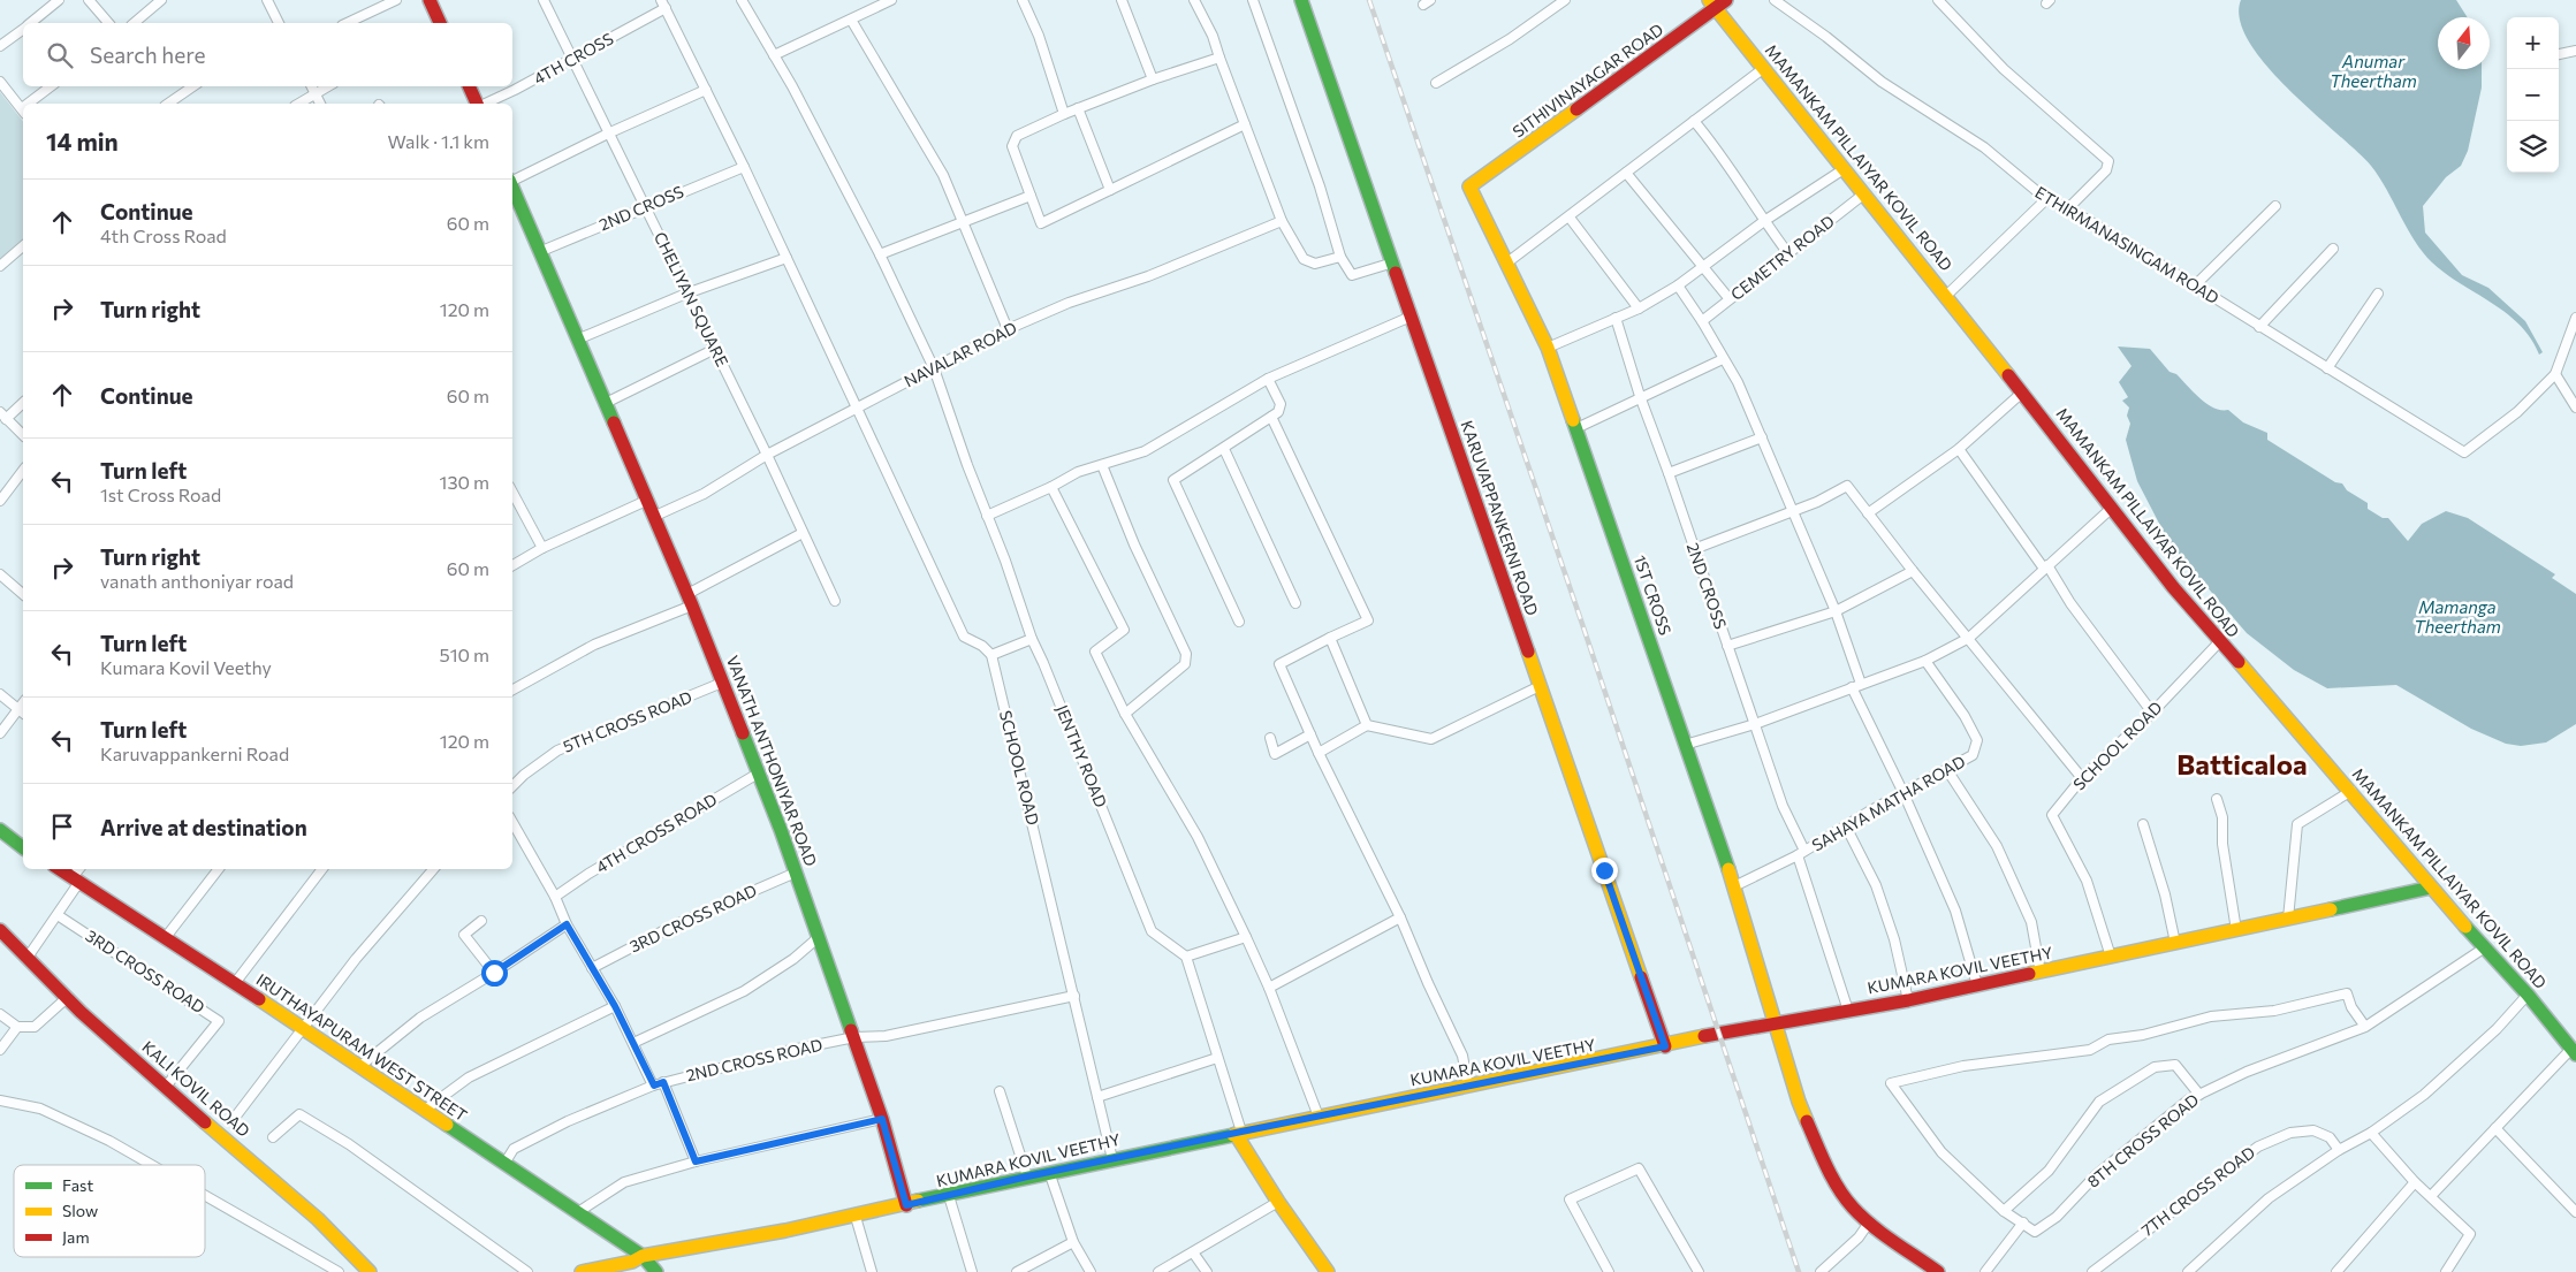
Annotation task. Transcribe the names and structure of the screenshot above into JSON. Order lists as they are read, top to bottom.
{
  "streets": {
    "main road": [
      "SITHIVINAYAGAR ROAD",
      "MAMANKAM PILLAIYAR KOVIL ROAD",
      "KARUVAPPANKERNI ROAD",
      "1ST CROSS",
      "VANATH ANTHONIYAR ROAD",
      "KUMARA KOVIL VEETHY",
      "IRUTHAYAPURAM WEST STREET",
      "KALI KOVIL ROAD"
    ],
    "street": [
      "4TH CROSS",
      "2ND CROSS",
      "ETHIRMANASINGAM ROAD",
      "CEMETRY ROAD",
      "CHELIYAN SQUARE",
      "NAVALAR ROAD",
      "5TH CROSS ROAD",
      "SCHOOL ROAD",
      "JENTHY ROAD",
      "SAHAYA MATHA ROAD",
      "4TH CROSS ROAD",
      "3RD CROSS ROAD",
      "2ND CROSS ROAD",
      "8TH CROSS ROAD",
      "7TH CROSS ROAD"
    ]
  },
  "crossings": [
    ["4TH CROSS", "CHELIYAN SQUARE"],
    ["SITHIVINAYAGAR ROAD", "MAMANKAM PILLAIYAR KOVIL ROAD"],
    ["SITHIVINAYAGAR ROAD", "1ST CROSS"],
    ["MAMANKAM PILLAIYAR KOVIL ROAD", "CEMETRY ROAD"],
    ["MAMANKAM PILLAIYAR KOVIL ROAD", "SCHOOL ROAD"],
    ["MAMANKAM PILLAIYAR KOVIL ROAD", "KUMARA KOVIL VEETHY"],
    ["MAMANKAM PILLAIYAR KOVIL ROAD", "8TH CROSS ROAD"],
    ["2ND CROSS", "CHELIYAN SQUARE"],
    ["2ND CROSS", "VANATH ANTHONIYAR ROAD"],
    ["2ND CROSS", "SAHAYA MATHA ROAD"],
    ["2ND CROSS", "KUMARA KOVIL VEETHY"],
    ["CHELIYAN SQUARE", "NAVALAR ROAD"],
    ["NAVALAR ROAD", "JENTHY ROAD"],
    ["NAVALAR ROAD", "VANATH ANTHONIYAR ROAD"],
    ["KARUVAPPANKERNI ROAD", "KUMARA KOVIL VEETHY"],
    ["1ST CROSS", "SAHAYA MATHA ROAD"],
    ["1ST CROSS", "KUMARA KOVIL VEETHY"],
    ["5TH CROSS ROAD", "VANATH ANTHONIYAR ROAD"],
    ["SCHOOL ROAD", "KUMARA KOVIL VEETHY"],
    ["SCHOOL ROAD", "2ND CROSS ROAD"],
    ["VANATH ANTHONIYAR ROAD", "4TH CROSS ROAD"],
    ["VANATH ANTHONIYAR ROAD", "3RD CROSS ROAD"],
    ["VANATH ANTHONIYAR ROAD", "KUMARA KOVIL VEETHY"],
    ["VANATH ANTHONIYAR ROAD", "2ND CROSS ROAD"],
    ["3RD CROSS ROAD", "KALI KOVIL ROAD"],
    ["KUMARA KOVIL VEETHY", "IRUTHAYAPURAM WEST STREET"],
    ["IRUTHAYAPURAM WEST STREET", "2ND CROSS ROAD"]
  ],
  "districts": ["Batticaloa"],
  "water": ["Anumar Theertham", "Mamanga Theertham"],
  "legend": ["Fast", "Slow", "Jam"],
  "north": "top",
  "page": {
    "map_buttons": ["+", "−"],
    "search": "Search here",
    "heading": ["14 min", "Walk · 1.1 km"],
    "list": [
      ["Continue", "4th Cross Road", "60 m"],
      ["Turn right", "120 m"],
      ["Continue", "60 m"],
      ["Turn left", "1st Cross Road", "130 m"],
      ["Turn right", "vanath anthoniyar road", "60 m"],
      ["Turn left", "Kumara Kovil Veethy", "510 m"],
      ["Turn left", "Karuvappankerni Road", "120 m"],
      "Arrive at destination"
    ]
  }
}
